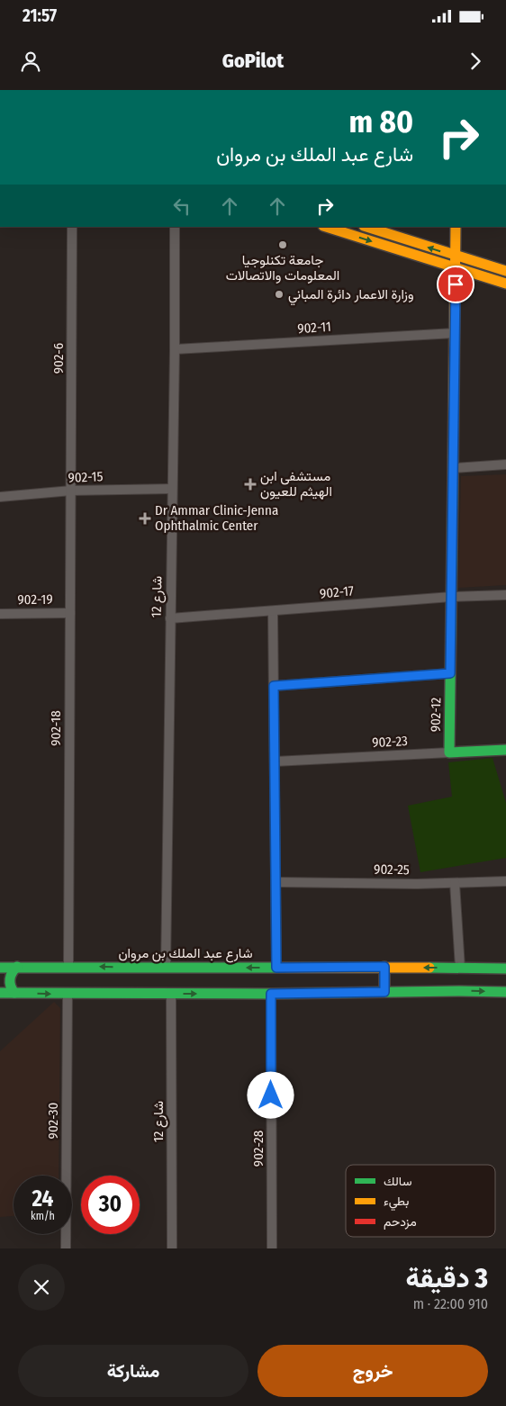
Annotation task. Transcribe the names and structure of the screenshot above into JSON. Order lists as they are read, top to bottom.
{
  "streets": {
    "street": [
      "902-11",
      "902-6",
      "902-15",
      "902-17",
      "شارع 12",
      "902-19",
      "902-12",
      "902-18",
      "902-23",
      "902-25",
      "شارع عبد الملك بن مروان",
      "902-30",
      "902-28"
    ]
  },
  "crossings": [
    ["902-11", "شارع 12"],
    ["902-11", "902-12"],
    ["902-6", "902-15"],
    ["902-6", "902-18"],
    ["902-15", "شارع 12"],
    ["902-15", "902-18"],
    ["902-17", "شارع 12"],
    ["902-17", "902-12"],
    ["شارع 12", "شارع عبد الملك بن مروان"],
    ["902-19", "902-18"],
    ["902-12", "902-23"],
    ["902-18", "شارع عبد الملك بن مروان"]
  ],
  "places": {
    "other": ["جامعة تكنلوجيا المعلومات والاتصالات", "وزارة الاعمار دائرة المباني"],
    "health": ["مستشفى ابن الهيثم للعيون", "Dr Ammar Clinic-Jenna Ophthalmic Center"]
  },
  "legend": ["سالك", "بطيء", "مزدحم"],
  "page": {
    "status": "21:57",
    "header": "GoPilot",
    "turn": ["80 m", "شارع عبد الملك بن مروان"],
    "speed": "24 km/h",
    "limit": "30",
    "heading": ["3 دقيقة", "910 m · 22:00"],
    "buttons": ["خروج", "مشاركة"]
  }
}
